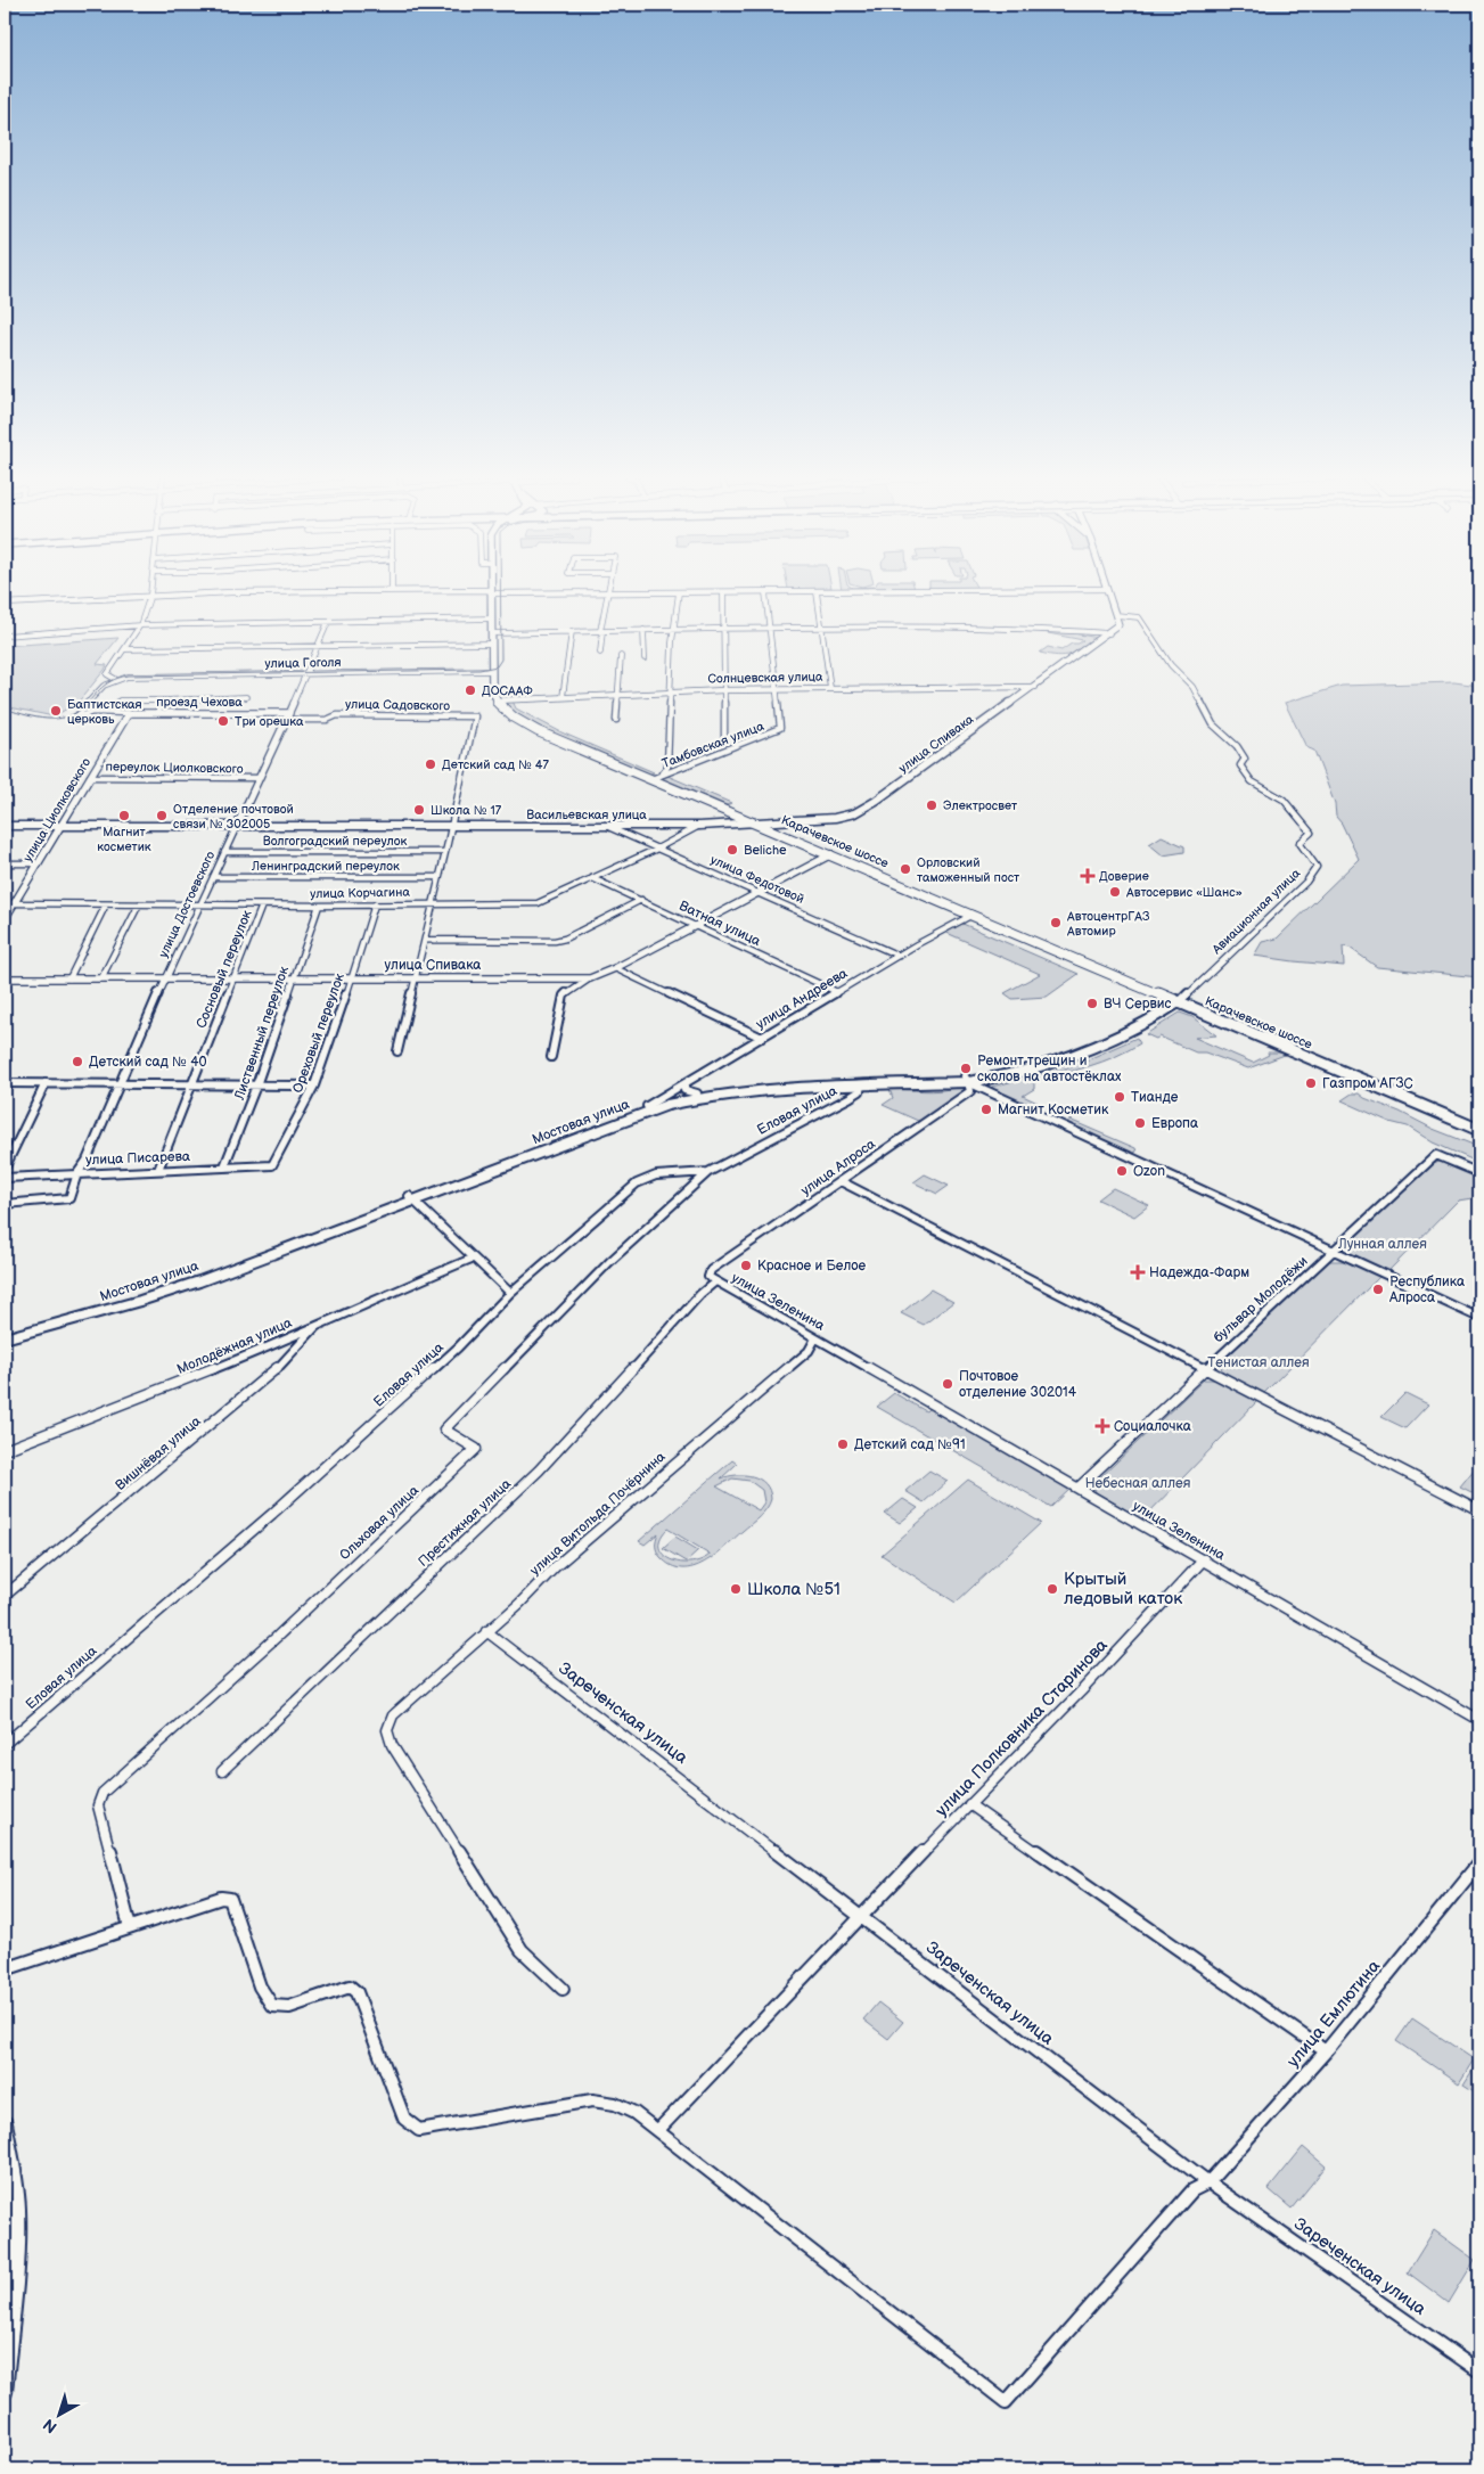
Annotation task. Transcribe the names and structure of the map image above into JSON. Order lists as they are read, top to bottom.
{
  "streets": {
    "main road": [
      "улица Спивака",
      "Васильевская улица",
      "Карачевское шоссе",
      "Мостовая улица"
    ],
    "street": [
      "улица Гоголя",
      "Солнцевская улица",
      "проезд Чехова",
      "улица Садовского",
      "Тамбовская улица",
      "переулок Циолковского",
      "улица Циолковского",
      "Волгоградский переулок",
      "Ленинградский переулок",
      "улица Федотовой",
      "улица Корчагина",
      "улица Достоевского",
      "Авиационная улица",
      "Ватная улица",
      "Сосновый переулок",
      "улица Андреева",
      "Лиственный переулок",
      "Ореховый переулок",
      "Еловая улица",
      "улица Писарева",
      "улица Алроса",
      "бульвар Молодёжи",
      "улица Зеленина",
      "Молодёжная улица",
      "Вишнёвая улица",
      "улица Витольда Почёрнина",
      "Ольховая улица",
      "Престижная улица",
      "Зареченская улица",
      "улица Полковника Старинова",
      "улица Емлютина"
    ]
  },
  "crossings": [
    ["улица Гоголя", "проезд Чехова"],
    ["улица Гоголя", "улица Достоевского"],
    ["Солнцевская улица", "улица Спивака"],
    ["Солнцевская улица", "Тамбовская улица"],
    ["Солнцевская улица", "Карачевское шоссе"],
    ["проезд Чехова", "улица Циолковского"],
    ["проезд Чехова", "улица Достоевского"],
    ["улица Садовского", "Васильевская улица"],
    ["улица Садовского", "улица Достоевского"],
    ["улица Спивака", "Васильевская улица"],
    ["улица Спивака", "Карачевское шоссе"],
    ["улица Спивака", "улица Федотовой"],
    ["улица Спивака", "улица Достоевского"],
    ["улица Спивака", "Ватная улица"],
    ["улица Спивака", "Сосновый переулок"],
    ["улица Спивака", "Лиственный переулок"],
    ["улица Спивака", "Ореховый переулок"],
    ["Тамбовская улица", "Карачевское шоссе"],
    ["переулок Циолковского", "улица Циолковского"],
    ["переулок Циолковского", "улица Достоевского"],
    ["улица Циолковского", "Васильевская улица"],
    ["улица Циолковского", "улица Корчагина"],
    ["Васильевская улица", "Карачевское шоссе"],
    ["Васильевская улица", "улица Федотовой"],
    ["Васильевская улица", "улица Корчагина"],
    ["Васильевская улица", "улица Достоевского"],
    ["Волгоградский переулок", "улица Достоевского"],
    ["Карачевское шоссе", "Авиационная улица"],
    ["Карачевское шоссе", "улица Андреева"],
    ["Карачевское шоссе", "Мостовая улица"],
    ["Ленинградский переулок", "улица Достоевского"],
    ["улица Федотовой", "улица Корчагина"],
    ["улица Федотовой", "улица Андреева"],
    ["улица Корчагина", "улица Достоевского"],
    ["улица Корчагина", "Ватная улица"],
    ["улица Корчагина", "Сосновый переулок"],
    ["улица Корчагина", "Лиственный переулок"],
    ["улица Корчагина", "Ореховый переулок"],
    ["улица Достоевского", "улица Писарева"],
    ["Авиационная улица", "Мостовая улица"],
    ["Ватная улица", "улица Андреева"],
    ["Сосновый переулок", "улица Писарева"],
    ["улица Андреева", "Мостовая улица"],
    ["Лиственный переулок", "улица Писарева"],
    ["Ореховый переулок", "улица Писарева"],
    ["Еловая улица", "Мостовая улица"],
    ["Еловая улица", "Ольховая улица"],
    ["Мостовая улица", "улица Алроса"],
    ["улица Алроса", "улица Зеленина"],
    ["улица Алроса", "Престижная улица"],
    ["бульвар Молодёжи", "улица Зеленина"],
    ["улица Зеленина", "улица Витольда Почёрнина"],
    ["улица Зеленина", "Престижная улица"],
    ["улица Зеленина", "улица Полковника Старинова"],
    ["Молодёжная улица", "Вишнёвая улица"],
    ["улица Витольда Почёрнина", "Зареченская улица"],
    ["Зареченская улица", "улица Полковника Старинова"],
    ["Зареченская улица", "улица Емлютина"]
  ],
  "parks": ["Лунная аллея", "Тенистая аллея", "Небесная аллея"],
  "places": {
    "other": [
      "ДОСААФ",
      "Баптистская церковь",
      "Три орешка",
      "Детский сад № 47",
      "Электросвет",
      "Школа № 17",
      "Магнит косметик",
      "Отделение почтовой связи № 302005",
      "Beliche",
      "Орловский таможенный пост",
      "Автосервис «Шанс»",
      "АвтоцентрГАЗ Автомир",
      "ВЧ Сервис",
      "Детский сад № 40",
      "Ремонт трещин и сколов на автостёклах",
      "Газпром АГЗС",
      "Тианде",
      "Магнит Косметик",
      "Европа",
      "Ozon",
      "Красное и Белое",
      "Республика Алроса",
      "Почтовое отделение 302014",
      "Детский сад №91",
      "Школа №51",
      "Крытый ледовый каток"
    ],
    "health": ["Доверие", "Надежда-Фарм", "Социалочка"]
  },
  "north": "bottom left"
}
